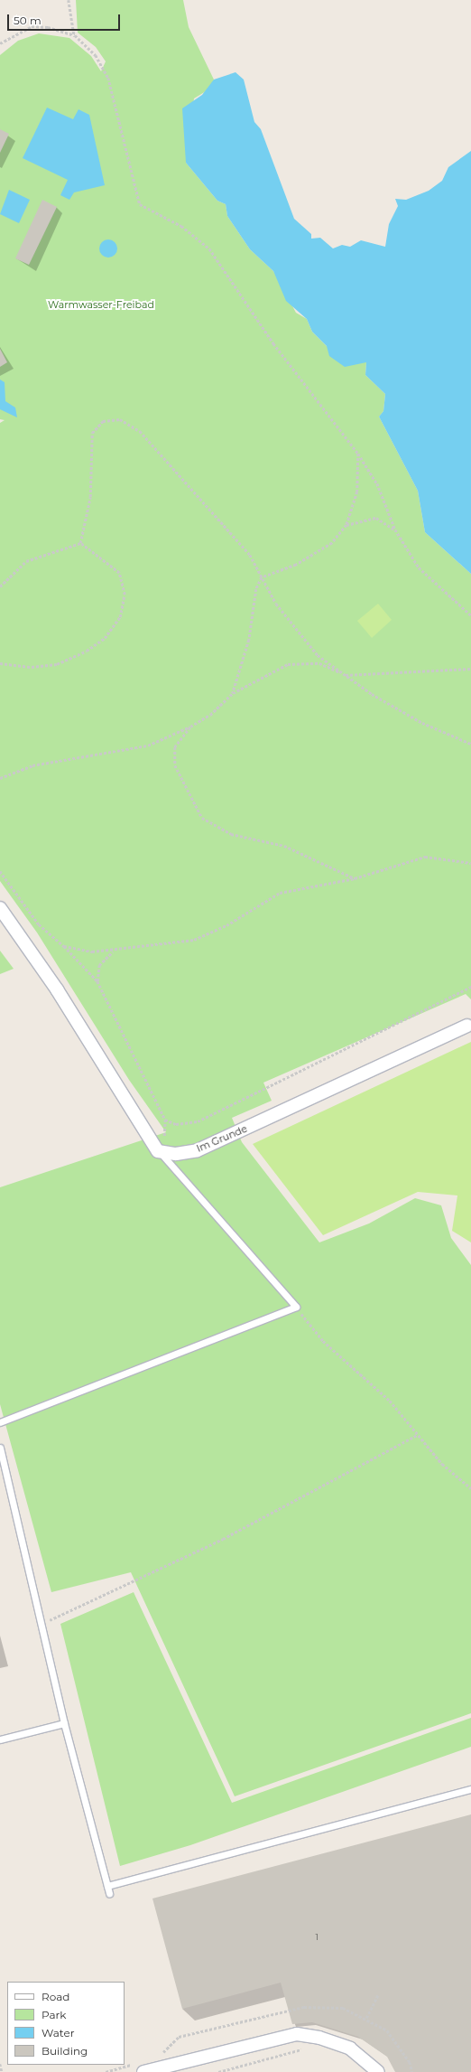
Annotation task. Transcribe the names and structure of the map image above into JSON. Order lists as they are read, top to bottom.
{
  "streets": {
    "street": ["Im Grunde"]
  },
  "parks": ["Warmwasser-Freibad"],
  "house_numbers": ["1"],
  "legend": [
    "Road",
    "Park",
    "Water",
    "Building"
  ],
  "scale_bar": "50 m"
}
